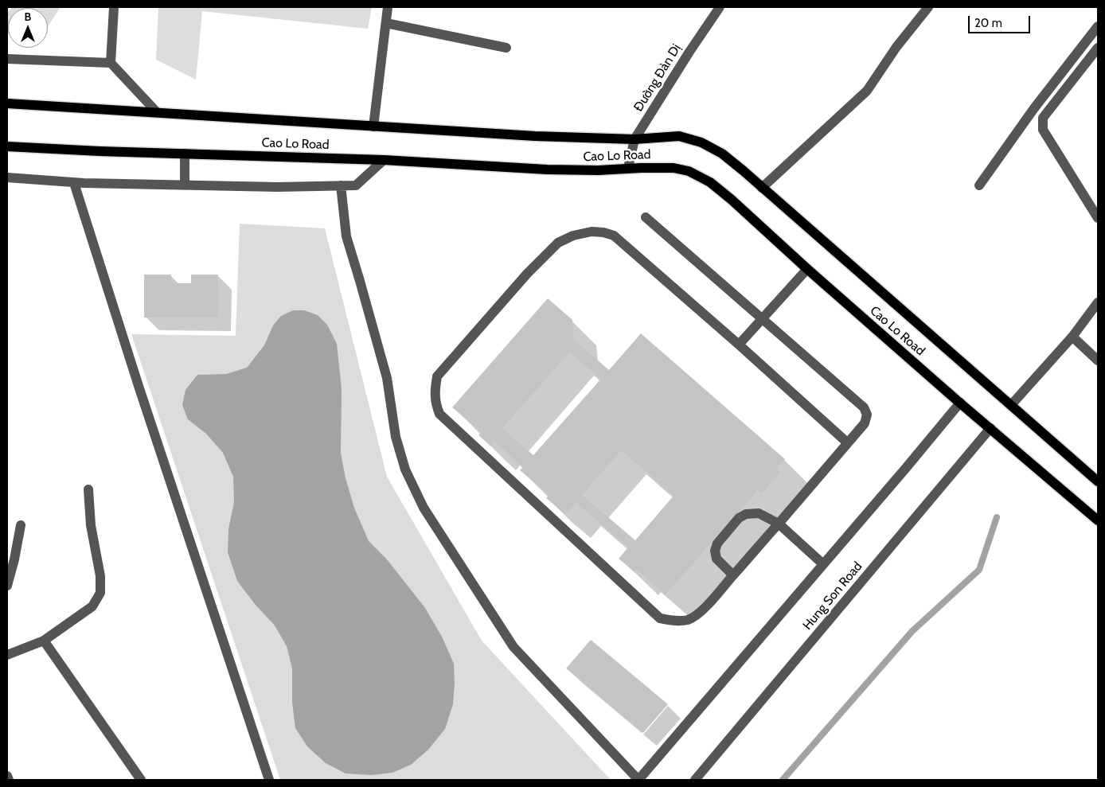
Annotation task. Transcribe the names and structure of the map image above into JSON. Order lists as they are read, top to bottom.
{
  "streets": {
    "main road": ["Cao Lo Road"],
    "street": ["Đường Đản Dị", "Hung Son Road"]
  },
  "crossings": [
    ["Đường Đản Dị", "Cao Lo Road"],
    ["Cao Lo Road", "Hung Son Road"]
  ],
  "scale_bar": "20 m",
  "north": "top"
}
